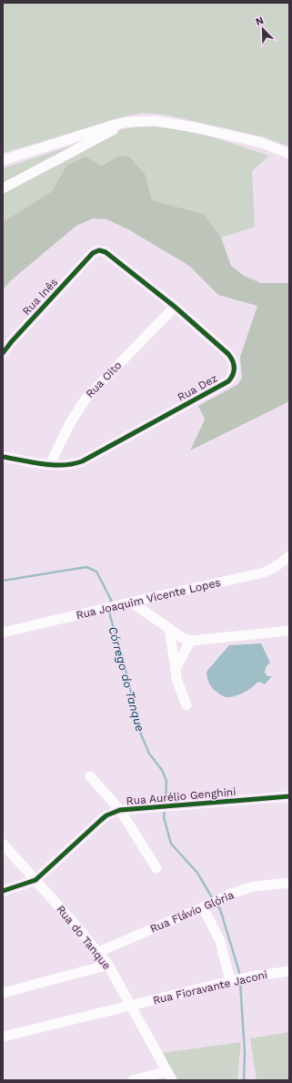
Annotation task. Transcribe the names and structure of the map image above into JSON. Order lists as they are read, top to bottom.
{
  "streets": {
    "street": [
      "Rua Inês",
      "Rua Oito",
      "Rua Dez",
      "Rua Joaquim Vicente Lopes",
      "Rua Aurélio Genghini",
      "Rua Flávio Glória",
      "Rua do Tanque",
      "Rua Fioravante Jaconi"
    ]
  },
  "crossings": [
    ["Rua Inês", "Rua Dez"],
    ["Rua Oito", "Rua Dez"],
    ["Rua Aurélio Genghini", "Rua do Tanque"],
    ["Rua Flávio Glória", "Rua do Tanque"],
    ["Rua do Tanque", "Rua Fioravante Jaconi"]
  ],
  "water": ["Córrego do Tanque"],
  "north": "top left"
}
